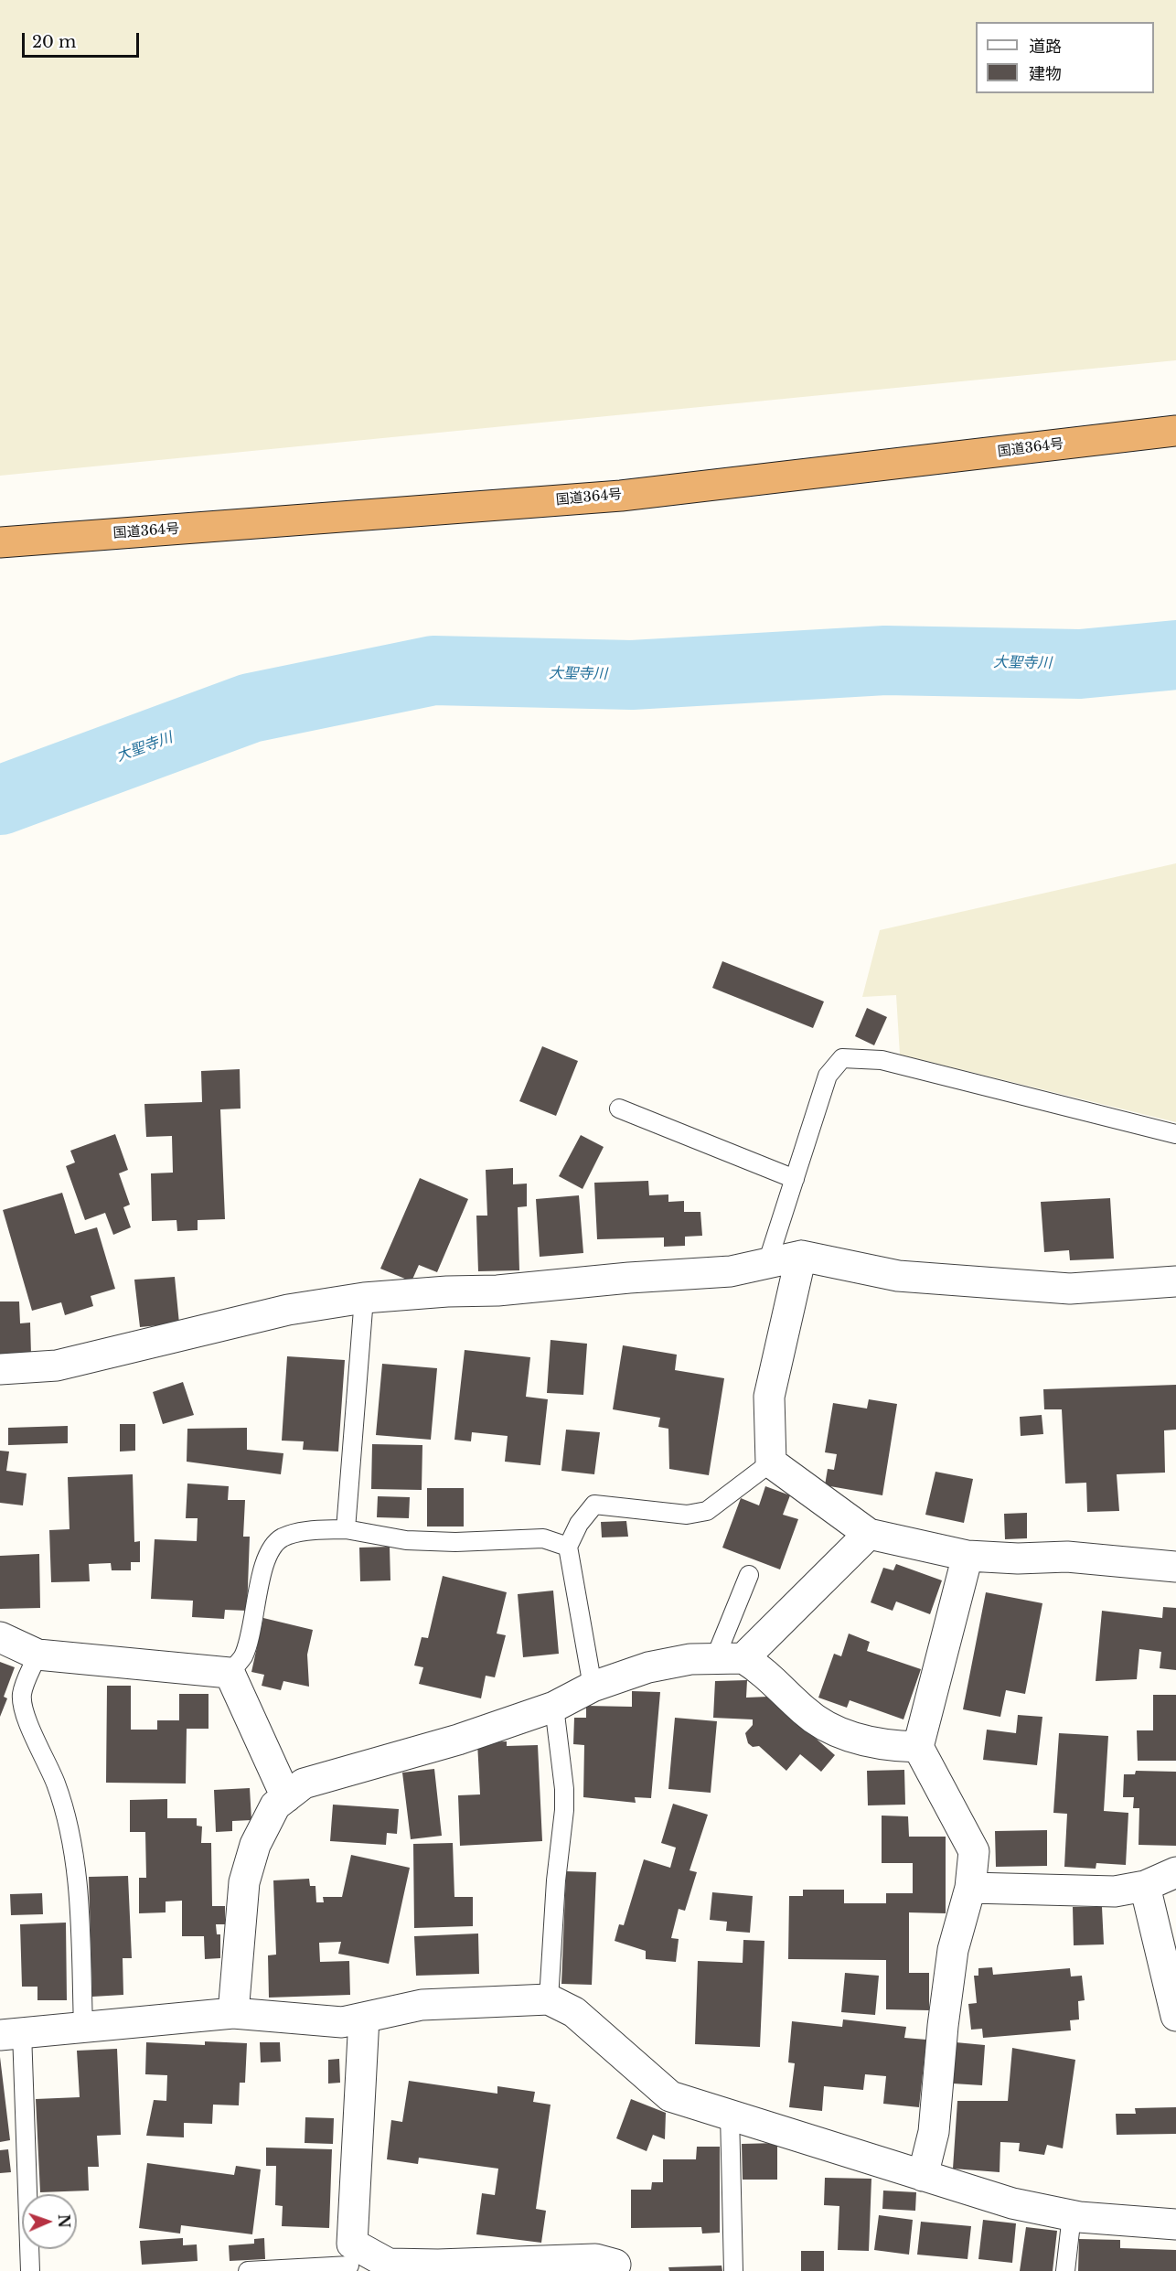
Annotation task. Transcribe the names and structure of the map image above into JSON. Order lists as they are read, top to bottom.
{
  "streets": {
    "highway": ["国道364号"]
  },
  "water": ["大聖寺川"],
  "legend": ["道路", "建物"],
  "scale_bar": "20 m",
  "north": "right"
}
